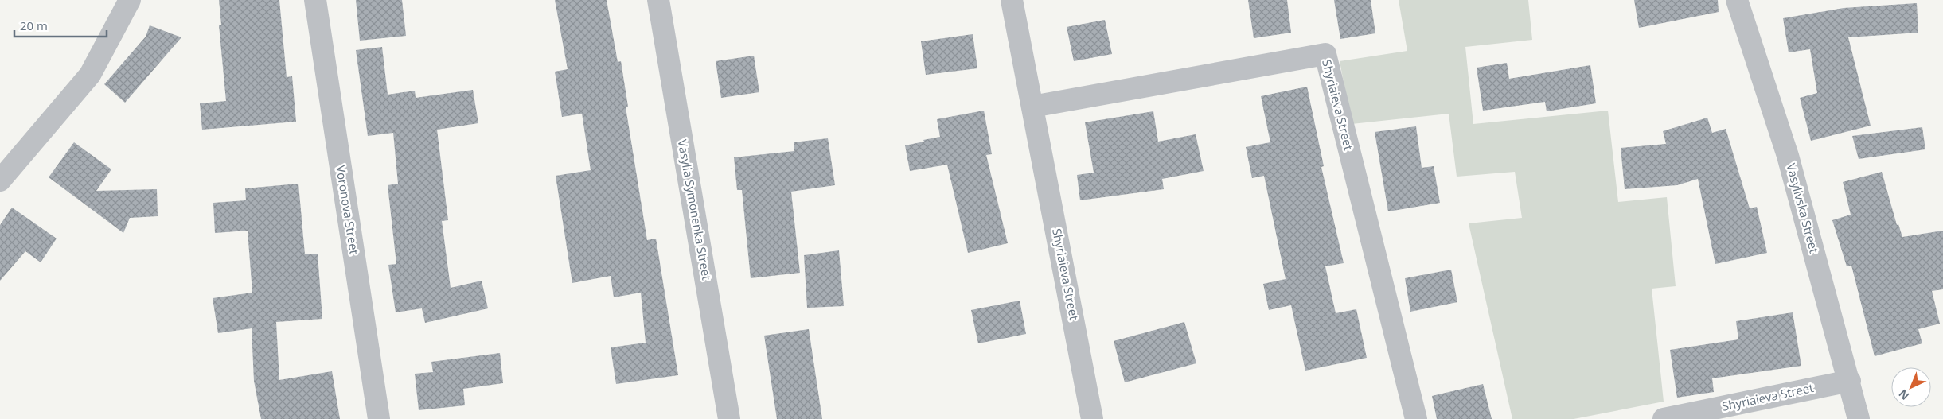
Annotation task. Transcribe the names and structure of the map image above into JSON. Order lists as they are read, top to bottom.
{
  "streets": {
    "street": [
      "Shyriaieva Street",
      "Vasylivska Street",
      "Voronova Street",
      "Vasylia Symonenka Street"
    ]
  },
  "crossings": [
    ["Shyriaieva Street", "Vasylivska Street"]
  ],
  "scale_bar": "20 m",
  "north": "bottom left"
}
